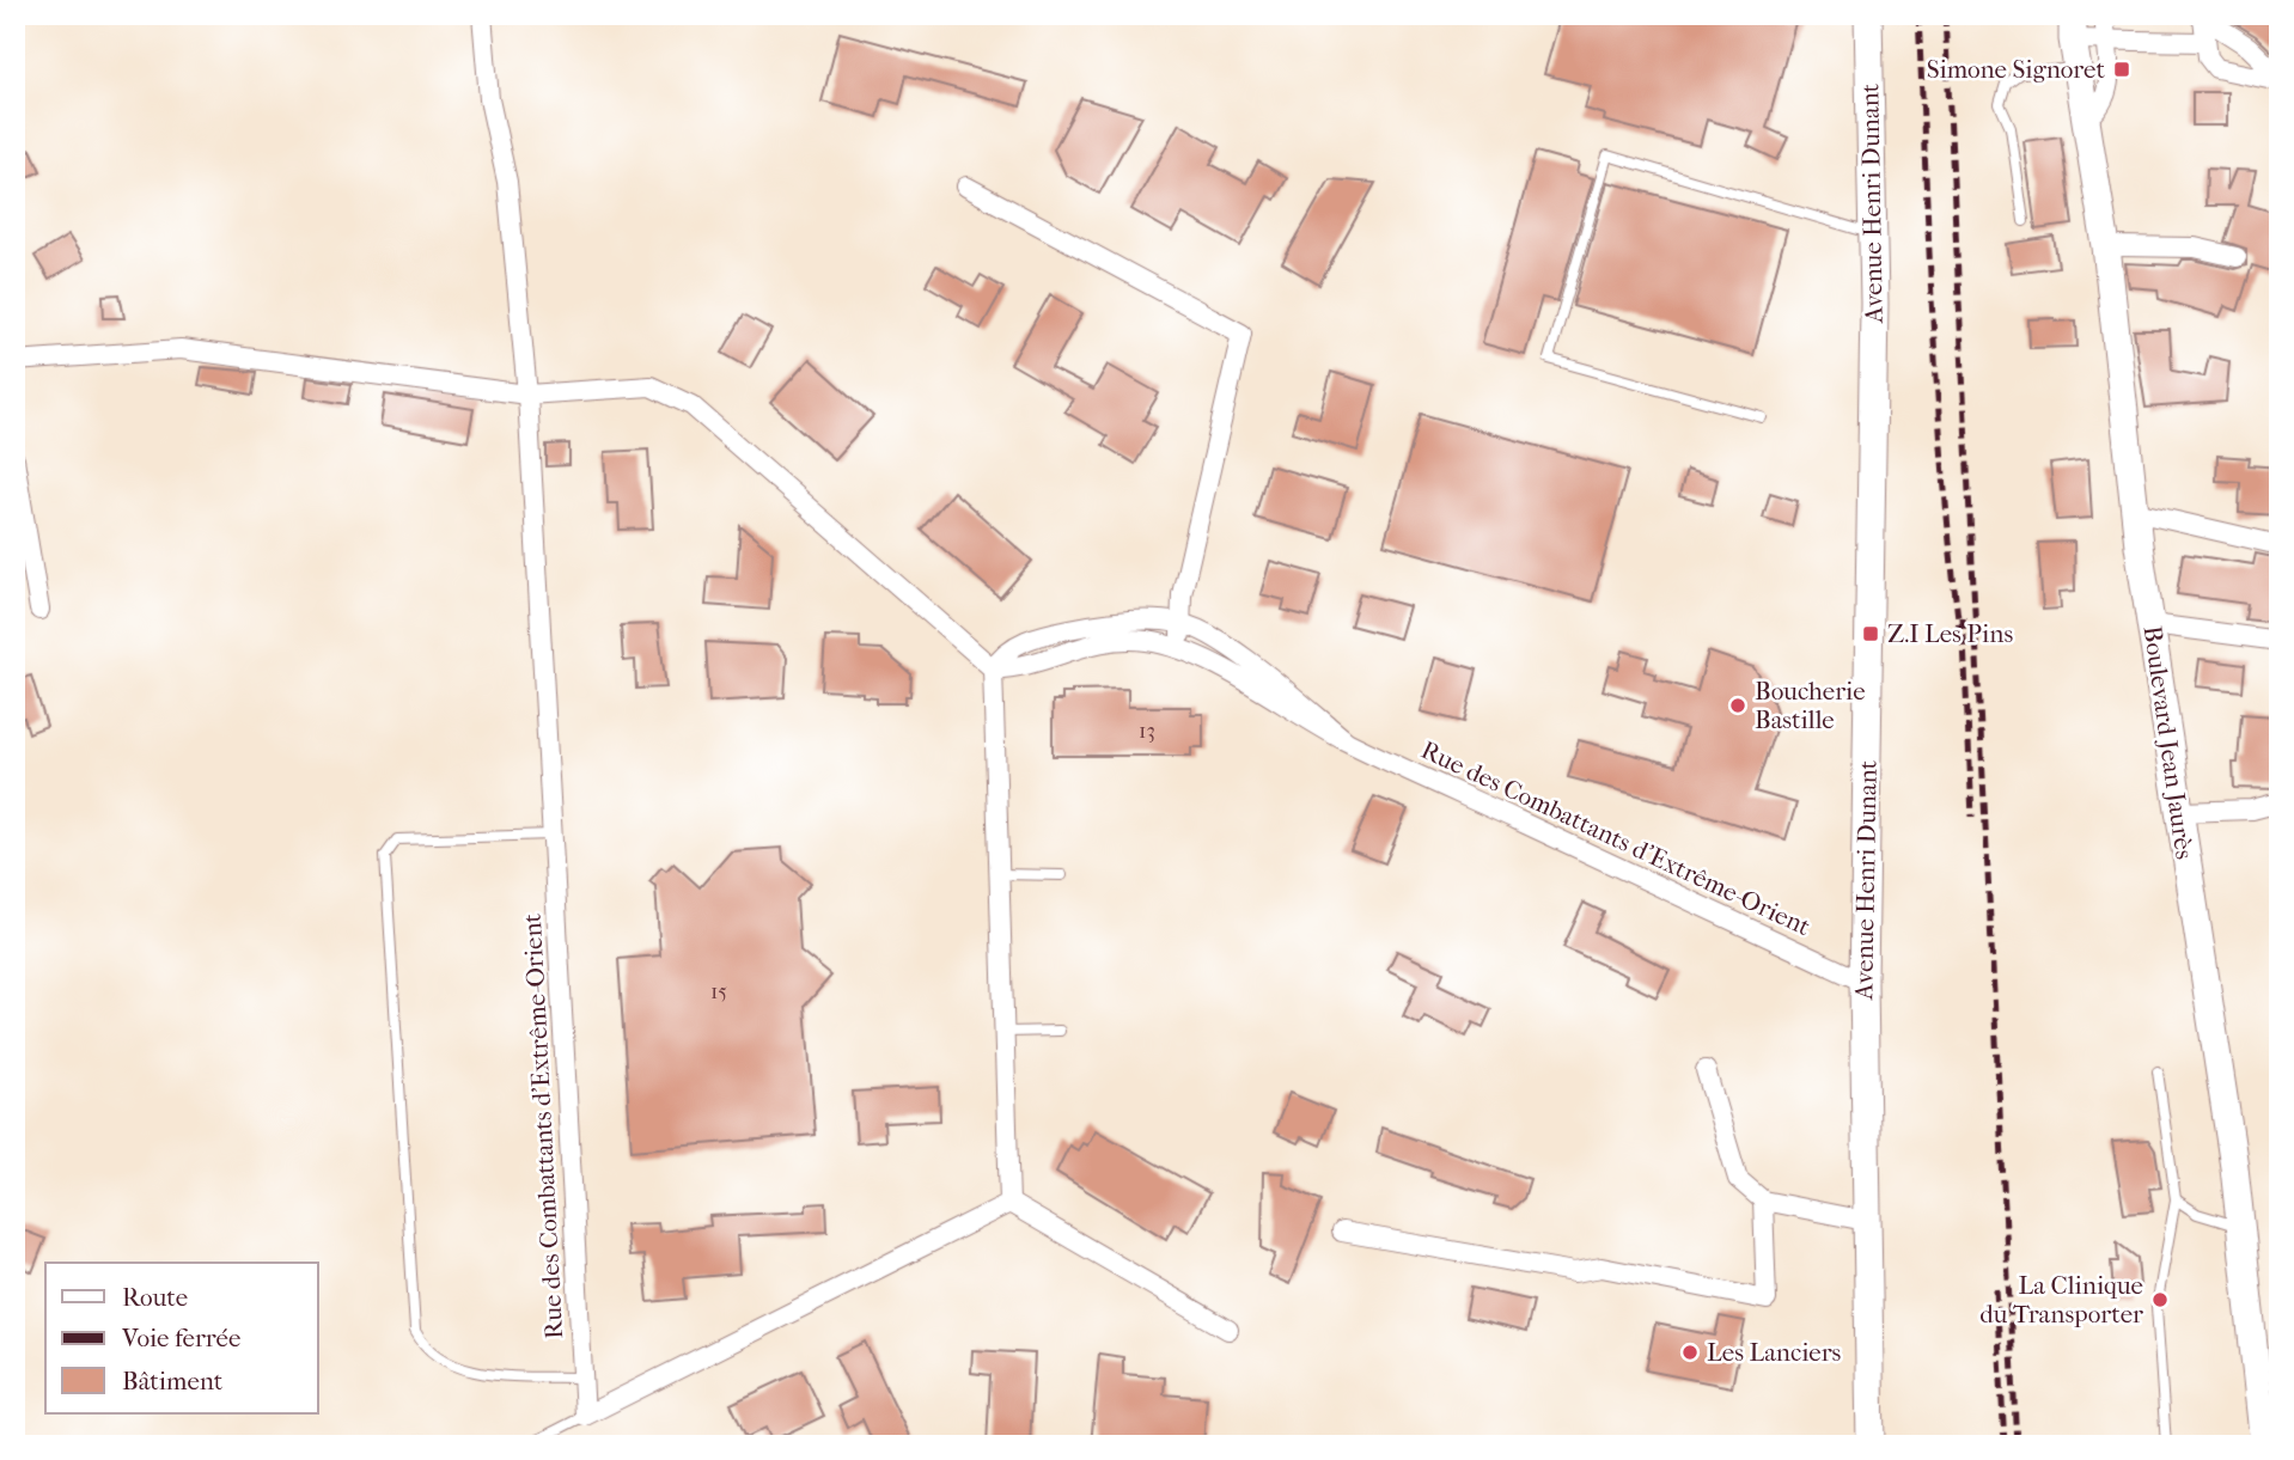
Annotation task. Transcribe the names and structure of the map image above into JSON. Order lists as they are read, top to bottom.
{
  "streets": {
    "street": ["Avenue Henri Dunant", "Boulevard Jean Jaurès", "Rue des Combattants d'Extrême-Orient"]
  },
  "crossings": [
    ["Avenue Henri Dunant", "Rue des Combattants d'Extrême-Orient"]
  ],
  "places": {
    "transit": ["Simone Signoret", "Z.I Les Pins"],
    "other": ["Boucherie Bastille", "La Clinique du Transporter", "Les Lanciers"]
  },
  "house_numbers": ["13", "15"],
  "legend": ["Route", "Voie ferrée", "Bâtiment"]
}
